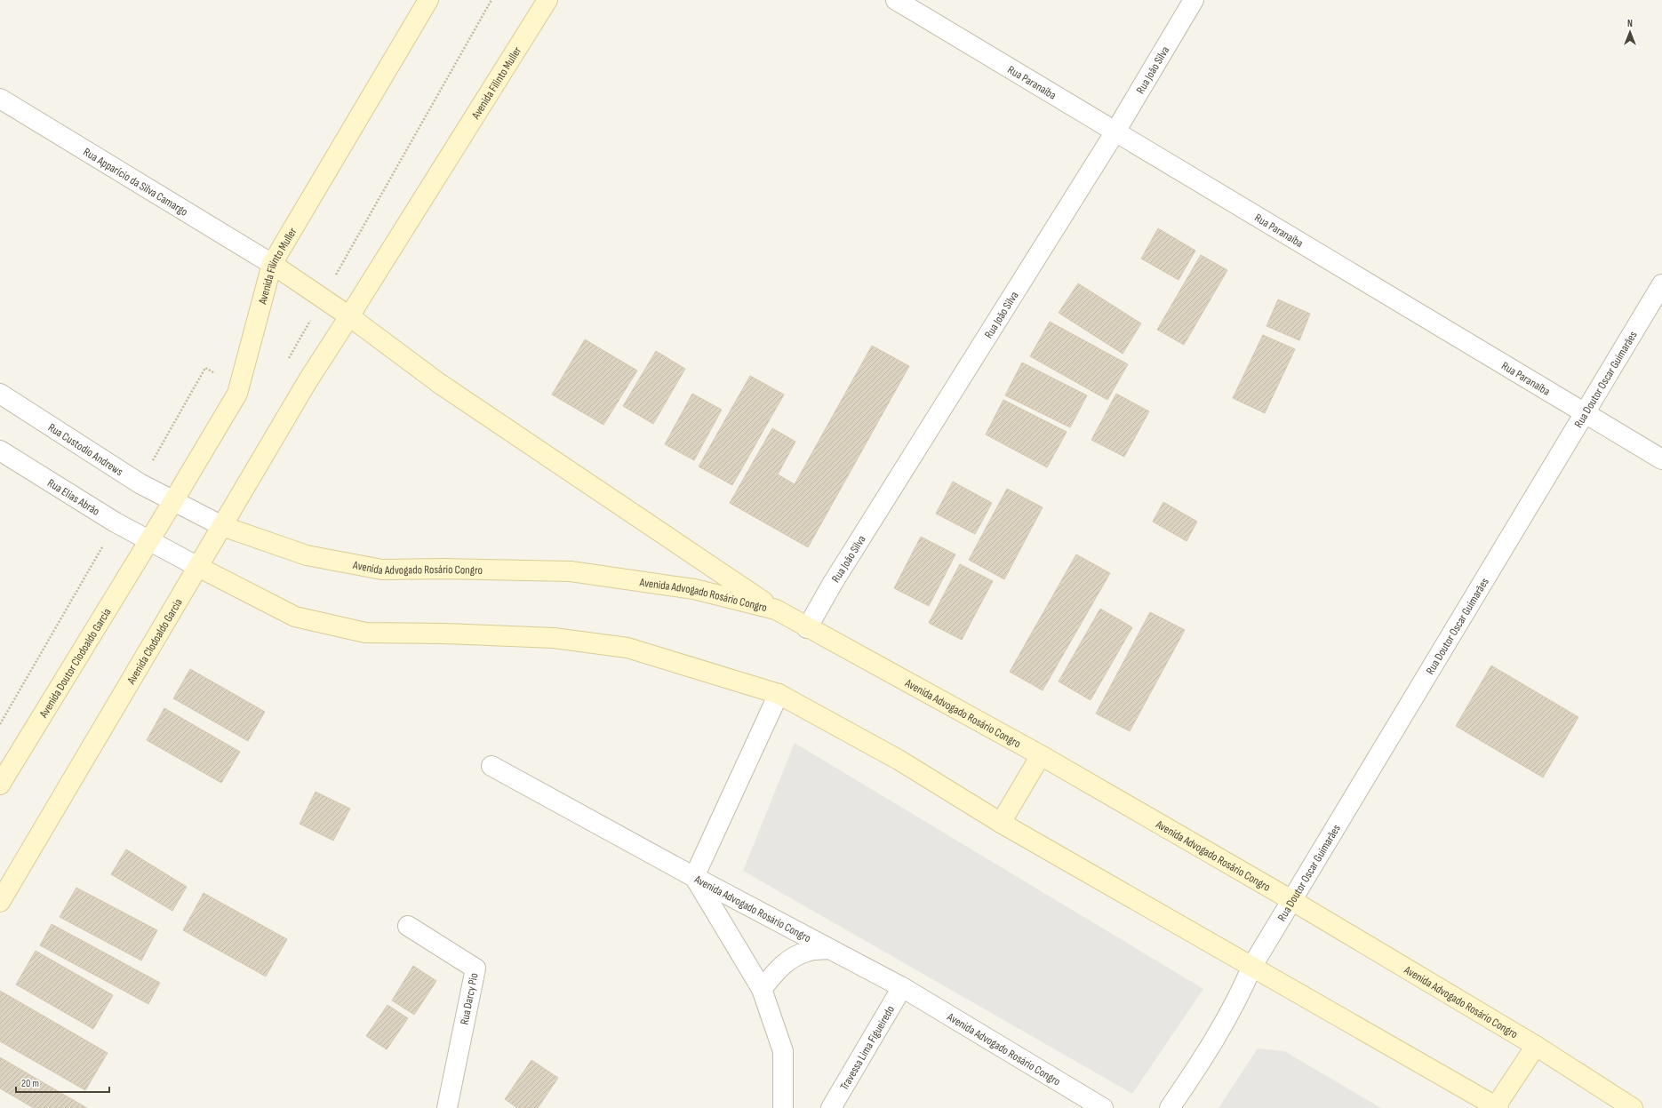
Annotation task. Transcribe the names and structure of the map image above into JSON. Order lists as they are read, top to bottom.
{
  "streets": {
    "main road": [
      "Avenida Filinto Muller",
      "Avenida Advogado Rosário Congro",
      "Avenida Clodoaldo Garcia",
      "Avenida Doutor Clodoaldo Garcia"
    ],
    "street": [
      "Rua João Silva",
      "Rua Paranaíba",
      "Rua Apparício da Silva Camargo",
      "Rua Doutor Oscar Guimarães",
      "Rua Custodio Andrews",
      "Rua Elias Abrão",
      "Rua Darcy Pio",
      "Travessa Lima Figueiredo"
    ]
  },
  "crossings": [
    ["Rua João Silva", "Rua Paranaíba"],
    ["Rua João Silva", "Avenida Advogado Rosário Congro"],
    ["Rua Paranaíba", "Rua Doutor Oscar Guimarães"],
    ["Avenida Filinto Muller", "Rua Apparício da Silva Camargo"],
    ["Avenida Filinto Muller", "Rua Custodio Andrews"],
    ["Avenida Filinto Muller", "Rua Elias Abrão"],
    ["Avenida Filinto Muller", "Avenida Clodoaldo Garcia"],
    ["Avenida Filinto Muller", "Avenida Doutor Clodoaldo Garcia"],
    ["Rua Doutor Oscar Guimarães", "Avenida Advogado Rosário Congro"],
    ["Rua Custodio Andrews", "Avenida Advogado Rosário Congro"],
    ["Rua Custodio Andrews", "Avenida Clodoaldo Garcia"],
    ["Rua Elias Abrão", "Avenida Clodoaldo Garcia"],
    ["Rua Elias Abrão", "Avenida Doutor Clodoaldo Garcia"],
    ["Avenida Advogado Rosário Congro", "Avenida Clodoaldo Garcia"],
    ["Avenida Advogado Rosário Congro", "Travessa Lima Figueiredo"]
  ],
  "scale_bar": "20 m",
  "north": "top"
}
